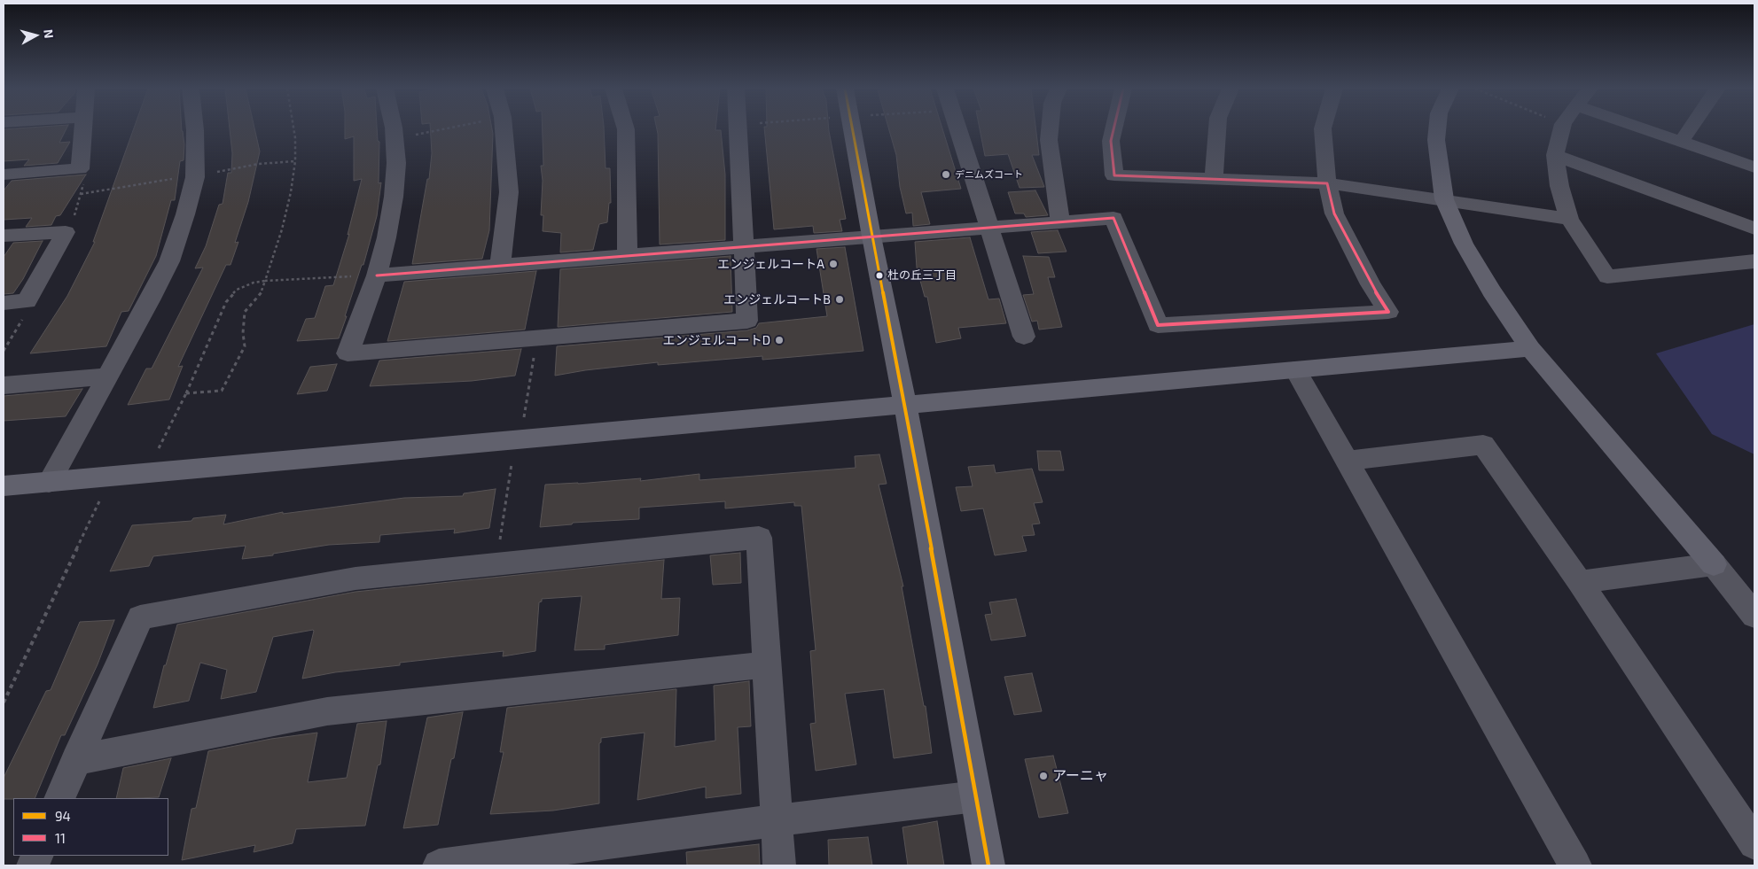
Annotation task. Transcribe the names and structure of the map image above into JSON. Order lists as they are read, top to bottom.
{
  "places": [
    "デニムズコート",
    "エンジェルコートA",
    "杜の丘三丁目",
    "エンジェルコートB",
    "エンジェルコートD",
    "アーニャ"
  ],
  "lines": ["transit line 94", "transit line 11"],
  "legend": ["94", "11"],
  "north": "right"
}
